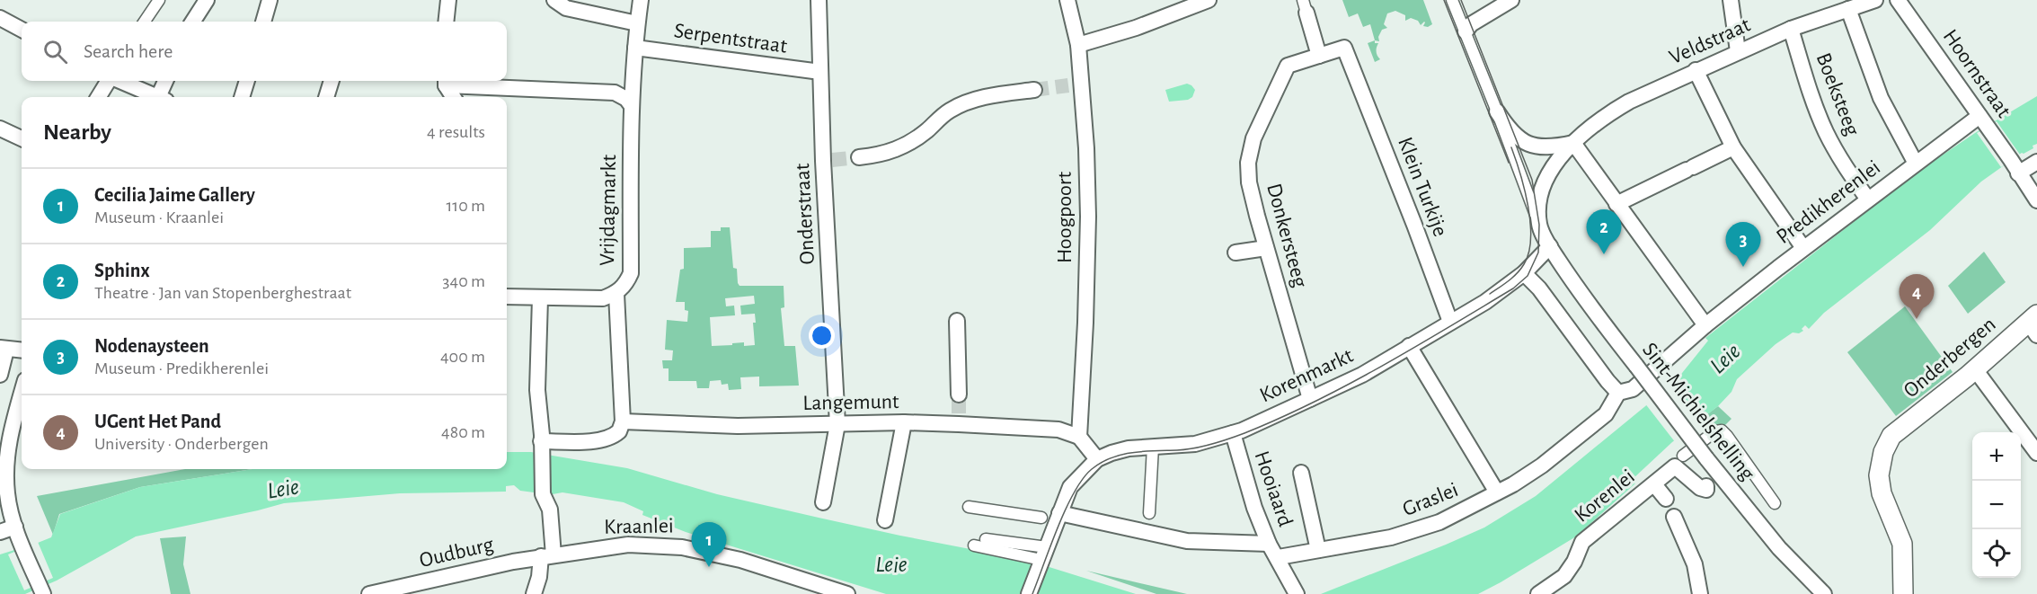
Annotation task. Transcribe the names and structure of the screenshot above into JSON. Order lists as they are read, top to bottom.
{
  "streets": {
    "street": [
      "Serpentstraat",
      "Veldstraat",
      "Hoornstraat",
      "Boeksteeg",
      "Klein Turkije",
      "Predikherenlei",
      "Vrijdagmarkt",
      "Onderstraat",
      "Hoogpoort",
      "Donkersteeg",
      "Onderbergen",
      "Korenmarkt",
      "Langemunt",
      "Sint-Michielshelling",
      "Hooiaard",
      "Korenlei",
      "Graslei",
      "Kraanlei",
      "Oudburg"
    ]
  },
  "crossings": [
    ["Serpentstraat", "Vrijdagmarkt"],
    ["Serpentstraat", "Onderstraat"],
    ["Veldstraat", "Boeksteeg"],
    ["Hoornstraat", "Predikherenlei"],
    ["Boeksteeg", "Predikherenlei"],
    ["Klein Turkije", "Donkersteeg"],
    ["Klein Turkije", "Korenmarkt"],
    ["Predikherenlei", "Graslei"],
    ["Onderstraat", "Langemunt"],
    ["Hoogpoort", "Langemunt"],
    ["Donkersteeg", "Korenmarkt"],
    ["Korenmarkt", "Sint-Michielshelling"],
    ["Korenmarkt", "Hooiaard"],
    ["Hooiaard", "Graslei"],
    ["Kraanlei", "Oudburg"]
  ],
  "water": ["Leie"],
  "page": {
    "search": "Search here",
    "heading": ["Nearby", "4 results"],
    "list": [
      {
        "mark": "1",
        "name": "Cecilia Jaime Gallery",
        "note": "Museum · Kraanlei",
        "value": "110 m"
      },
      {
        "mark": "2",
        "name": "Sphinx",
        "note": "Theatre · Jan van Stopenberghestraat",
        "value": "340 m"
      },
      {
        "mark": "3",
        "name": "Nodenaysteen",
        "note": "Museum · Predikherenlei",
        "value": "400 m"
      },
      {
        "mark": "4",
        "name": "UGent Het Pand",
        "note": "University · Onderbergen",
        "value": "480 m"
      }
    ],
    "pins": [
      "2",
      "3",
      "4",
      "1"
    ],
    "map_buttons": ["+", "−"]
  }
}
